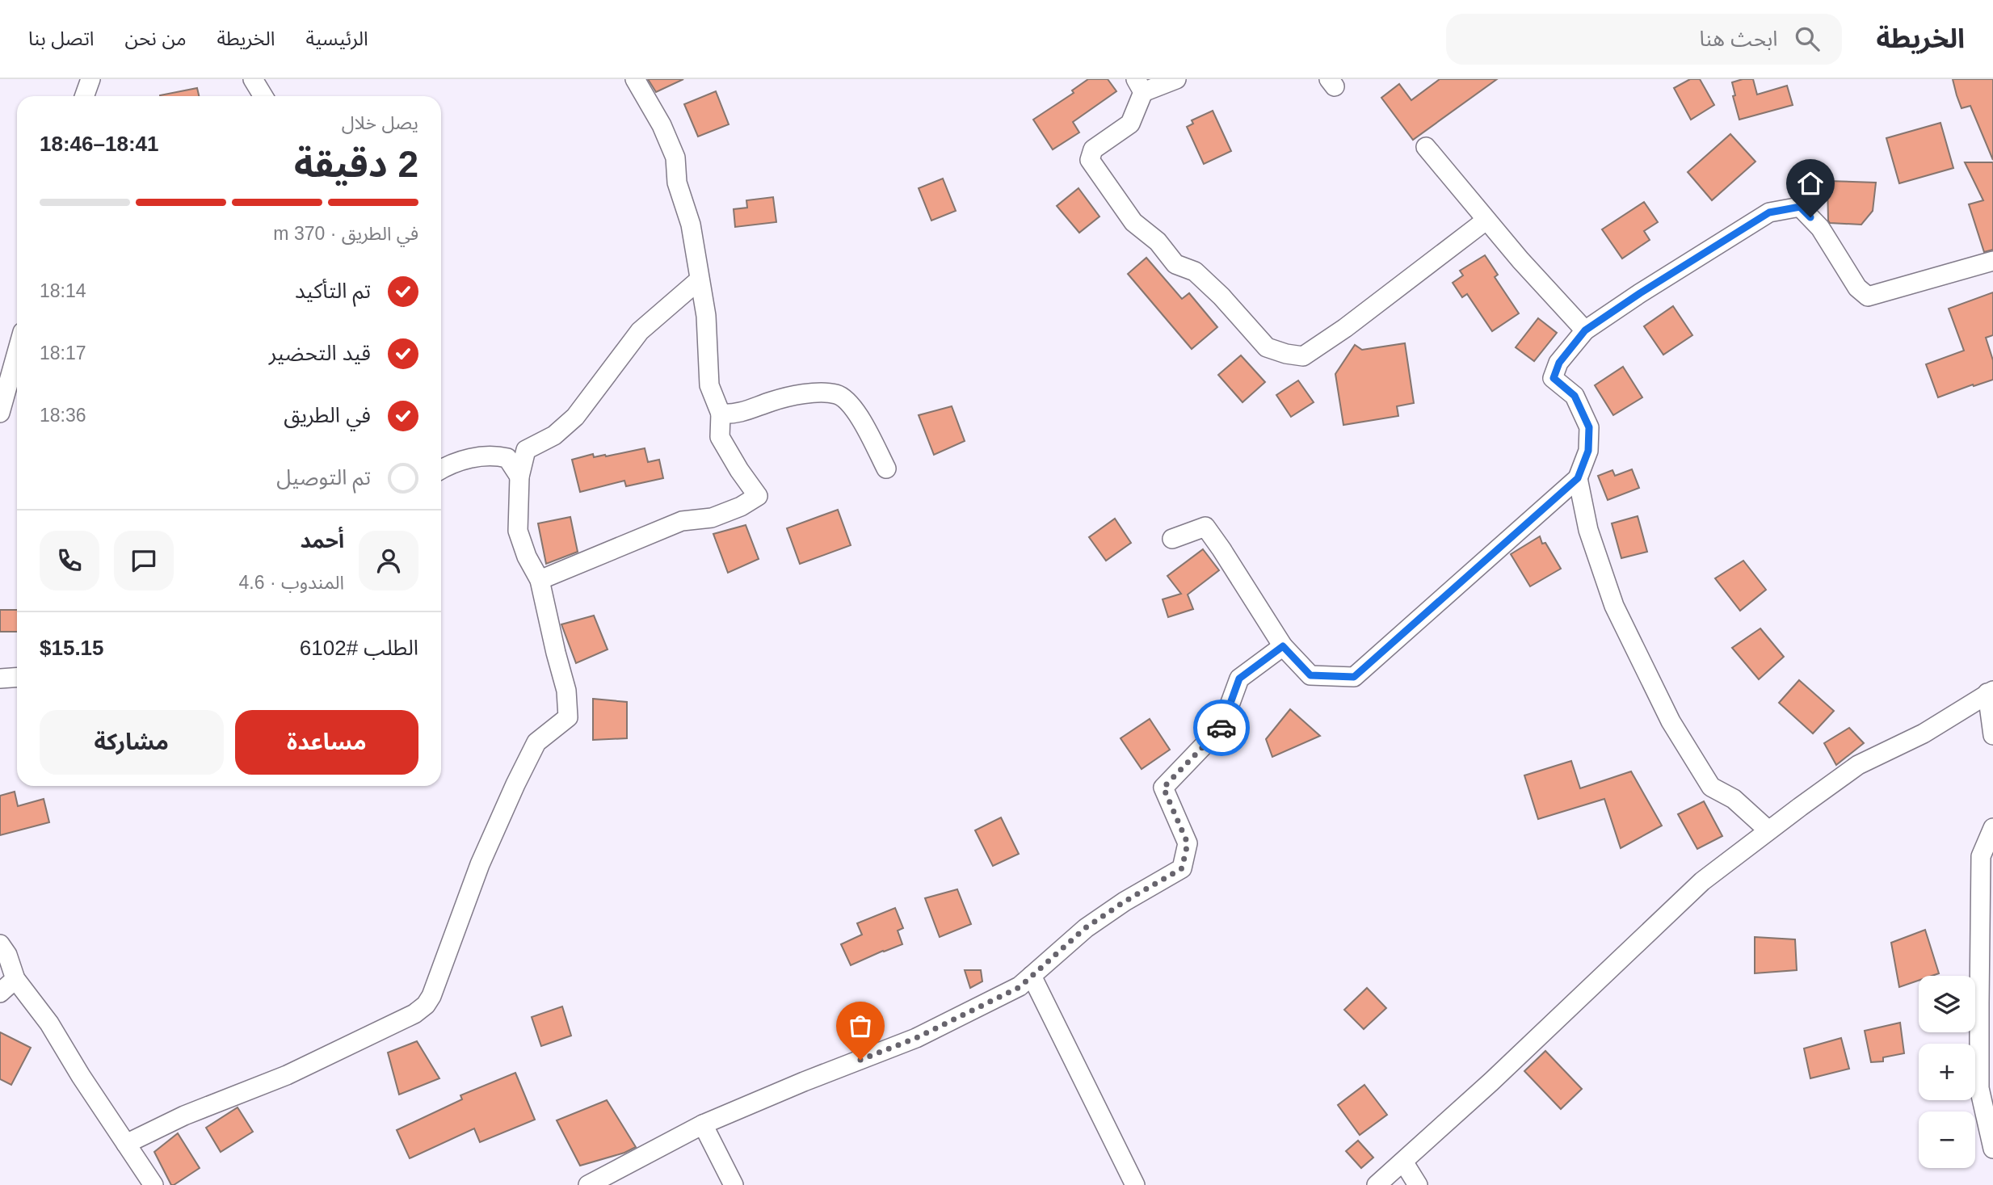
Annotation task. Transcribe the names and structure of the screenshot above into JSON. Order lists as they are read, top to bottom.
{
  "page": {
    "header": "الخريطة",
    "search": "ابحث هنا",
    "nav": [
      "الرئيسية",
      "الخريطة",
      "من نحن",
      "اتصل بنا"
    ],
    "heading": ["2 دقيقة", "يصل خلال", "18:41–18:46"],
    "panel": [
      "أحمد",
      "المندوب · 4.6",
      "الطلب #6102",
      "$15.15"
    ],
    "bar": "في الطريق · 370 m",
    "list": [
      ["تم التأكيد", "18:14"],
      ["قيد التحضير", "18:17"],
      ["في الطريق", "18:36"],
      "تم التوصيل"
    ],
    "buttons": ["مساعدة", "مشاركة"],
    "map_buttons": ["+", "−"]
  }
}
